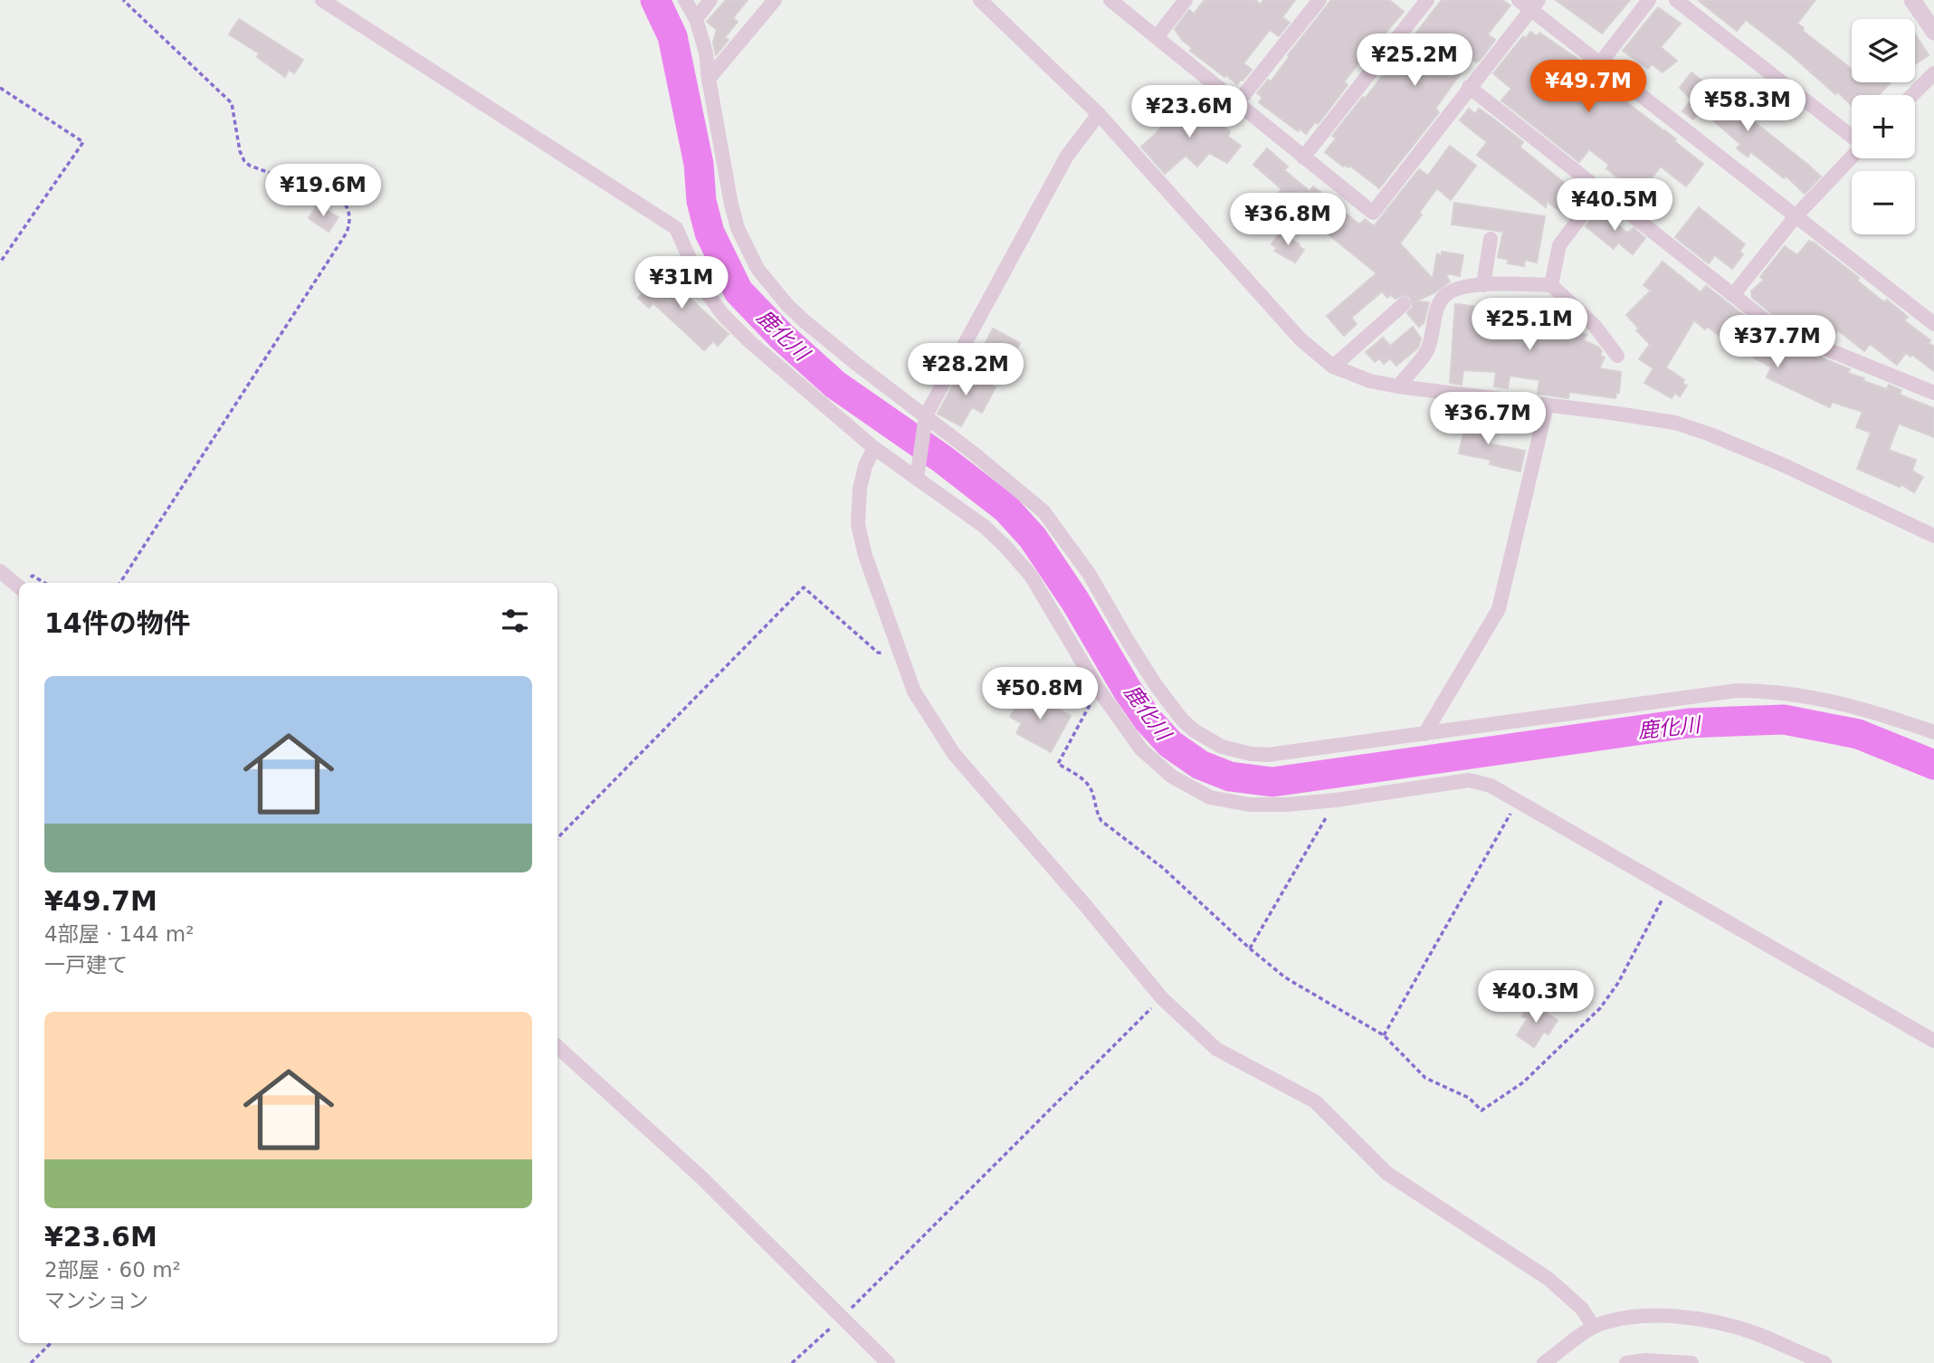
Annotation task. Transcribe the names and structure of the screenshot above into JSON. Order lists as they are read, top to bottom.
{
  "water": ["鹿化川"],
  "page": {
    "map_buttons": ["+", "−"],
    "price": [
      "¥25.2M",
      "¥49.7M",
      "¥58.3M",
      "¥23.6M",
      "¥19.6M",
      "¥40.5M",
      "¥36.8M",
      "¥31M",
      "¥25.1M",
      "¥37.7M",
      "¥28.2M",
      "¥36.7M",
      "¥50.8M",
      "¥40.3M"
    ],
    "heading": "14件の物件",
    "list": [
      {
        "name": "¥49.7M",
        "note": "4部屋 · 144 m² · 一戸建て"
      },
      {
        "name": "¥23.6M",
        "note": "2部屋 · 60 m² · マンション"
      }
    ]
  }
}
